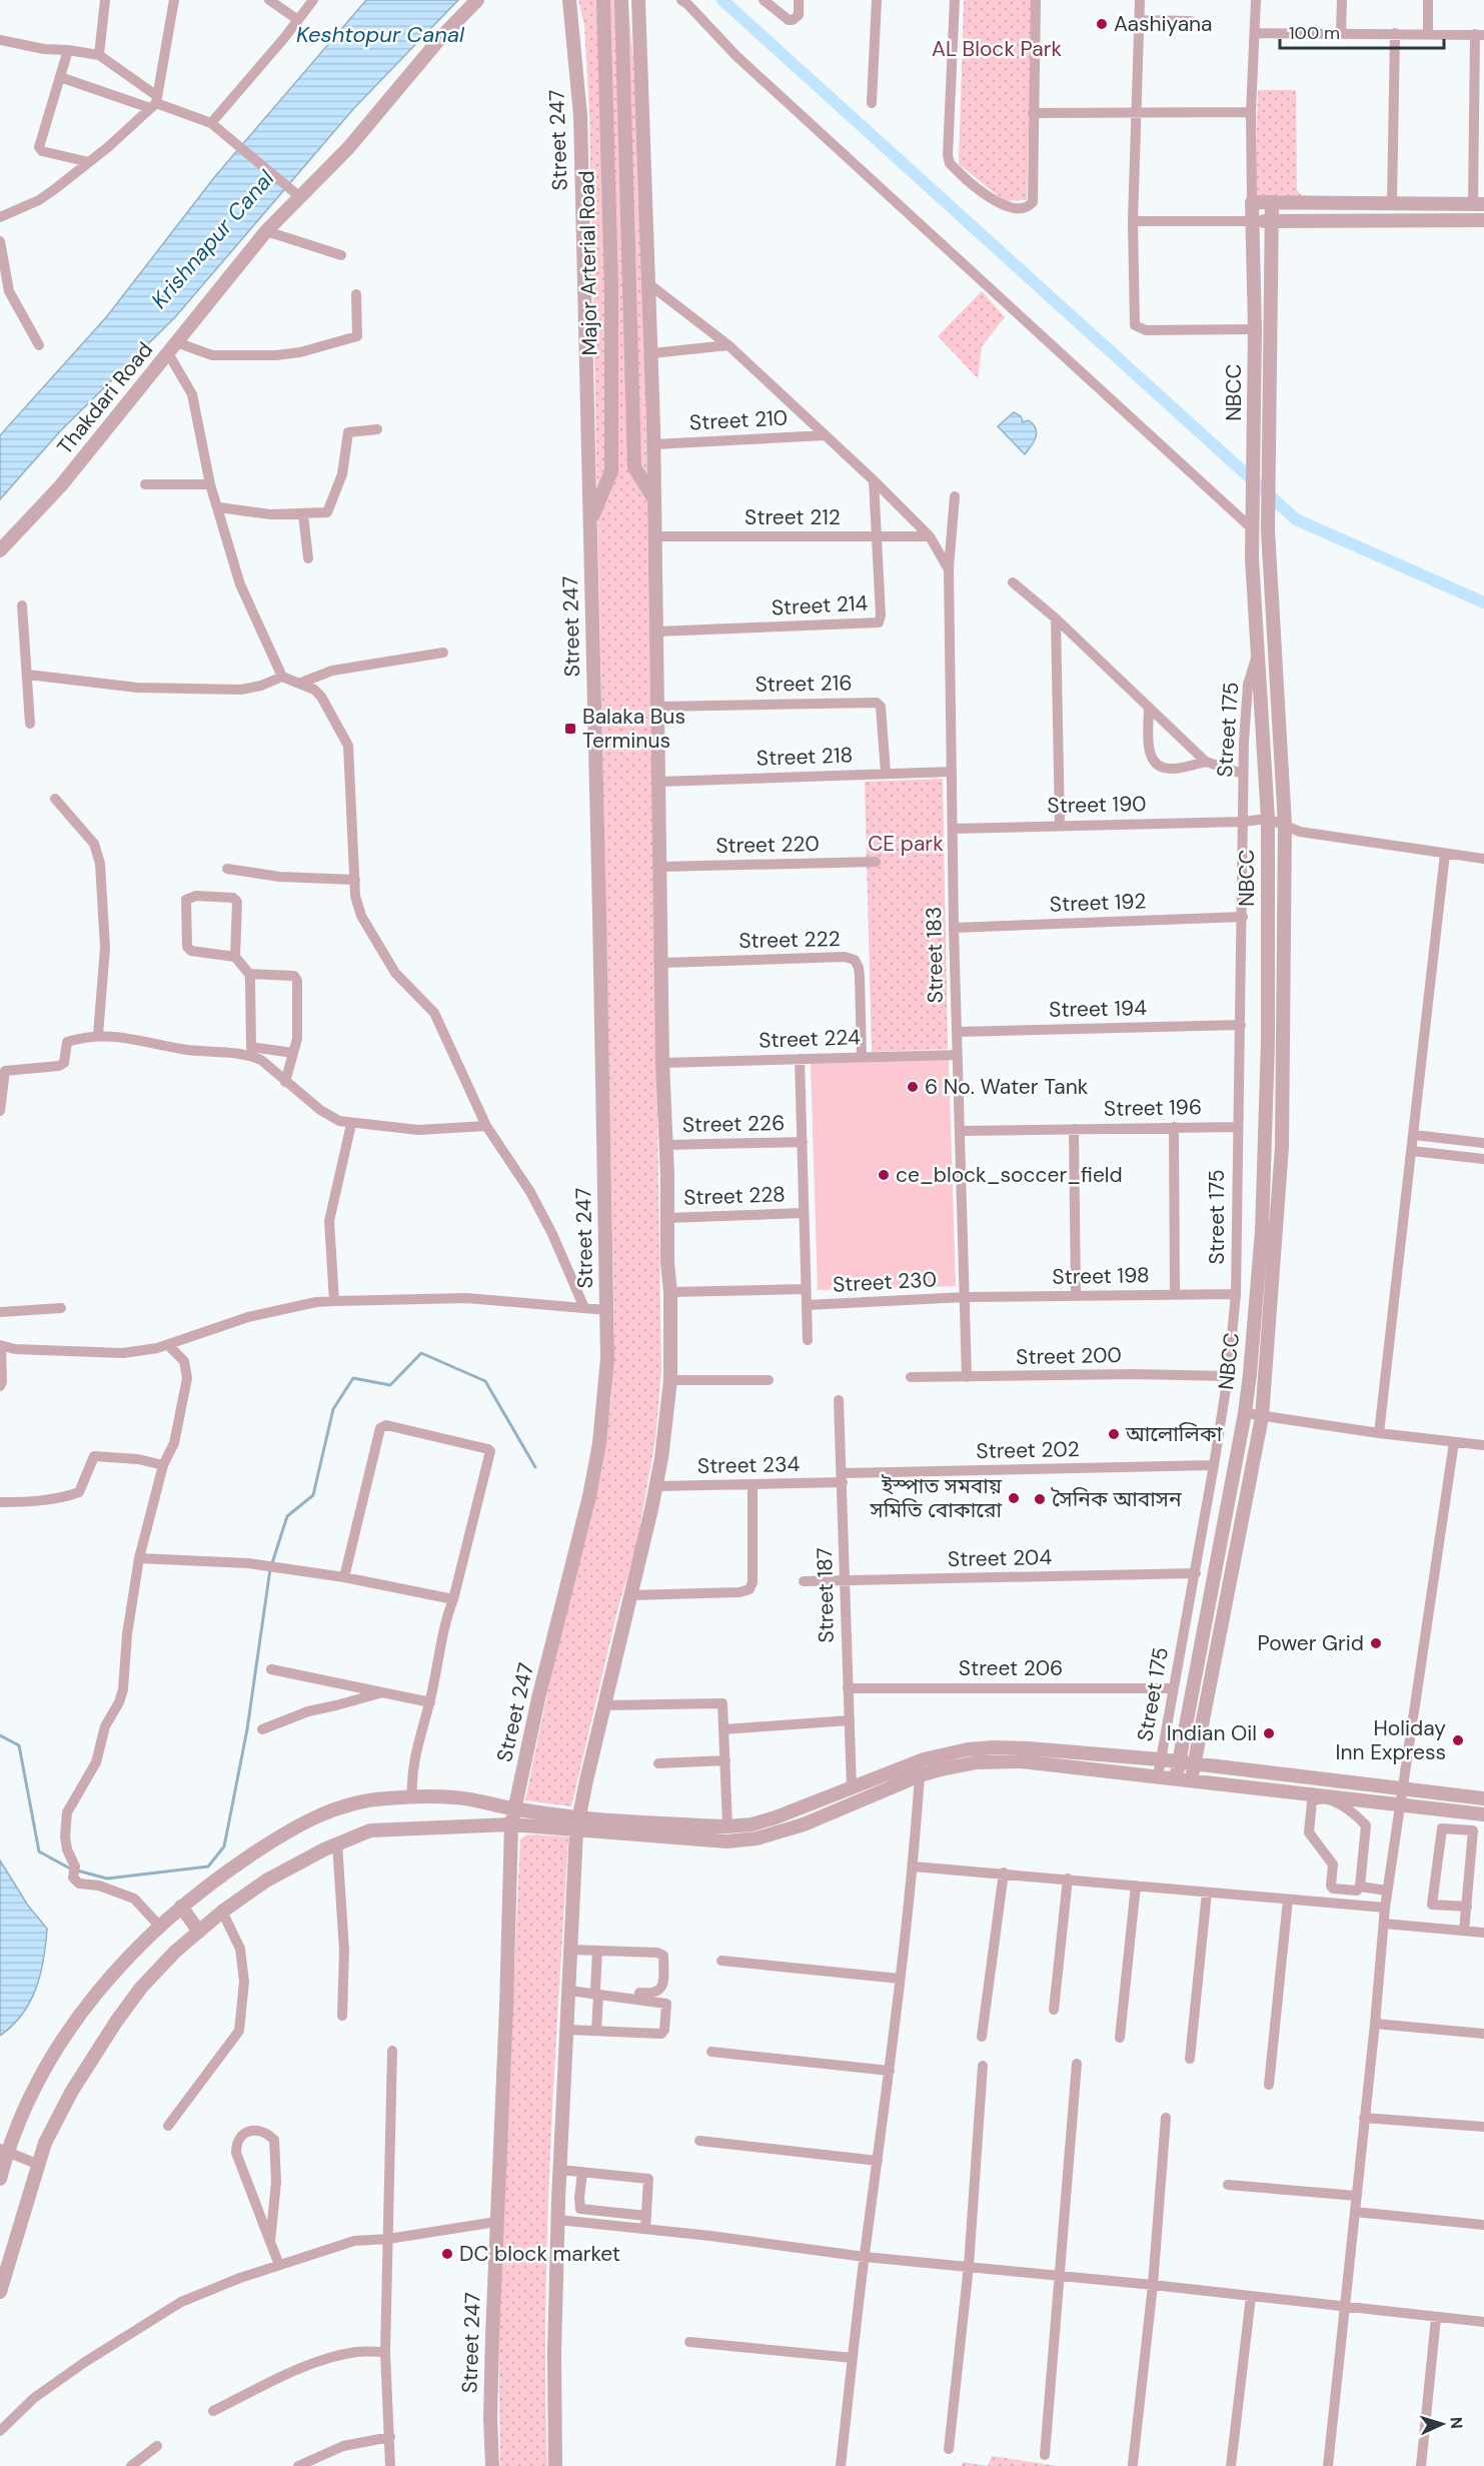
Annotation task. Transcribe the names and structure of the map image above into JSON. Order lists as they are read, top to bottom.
{
  "streets": {
    "street": [
      "Street 247",
      "Major Arterial Road",
      "NBCC",
      "Thakdari Road",
      "Street 210",
      "Street 212",
      "Street 214",
      "Street 216",
      "Street 175",
      "Street 218",
      "Street 190",
      "Street 220",
      "Street 192",
      "Street 222",
      "Street 183",
      "Street 194",
      "Street 224",
      "Street 196",
      "Street 226",
      "Street 228",
      "Street 198",
      "Street 230",
      "Street 200",
      "Street 202",
      "Street 234",
      "Street 204",
      "Street 187",
      "Street 206"
    ]
  },
  "crossings": [
    ["Street 247", "Major Arterial Road"],
    ["NBCC", "Street 175"],
    ["NBCC", "Street 190"],
    ["Street 210", "Street 183"],
    ["Street 212", "Street 214"],
    ["Street 212", "Street 183"],
    ["Street 214", "Street 183"],
    ["Street 216", "Street 218"],
    ["Street 175", "Street 190"],
    ["Street 175", "Street 192"],
    ["Street 175", "Street 194"],
    ["Street 175", "Street 196"],
    ["Street 175", "Street 198"],
    ["Street 175", "Street 200"],
    ["Street 175", "Street 202"],
    ["Street 175", "Street 204"],
    ["Street 175", "Street 206"],
    ["Street 218", "Street 183"],
    ["Street 190", "Street 183"],
    ["Street 192", "Street 183"],
    ["Street 222", "Street 224"],
    ["Street 183", "Street 194"],
    ["Street 183", "Street 224"],
    ["Street 183", "Street 196"],
    ["Street 183", "Street 198"],
    ["Street 183", "Street 230"],
    ["Street 183", "Street 200"],
    ["Street 198", "Street 230"],
    ["Street 202", "Street 234"],
    ["Street 202", "Street 187"],
    ["Street 234", "Street 187"],
    ["Street 204", "Street 187"],
    ["Street 187", "Street 206"]
  ],
  "water": ["Keshtopur Canal", "Krishnapur Canal"],
  "parks": ["AL Block Park", "CE park"],
  "places": {
    "other": [
      "Aashiyana",
      "6 No. Water Tank",
      "ce_block_soccer_field",
      "আলোলিকা",
      "ইস্পাত সমবায় সমিতি বোকারো",
      "সৈনিক আবাসন",
      "Power Grid",
      "Indian Oil",
      "Holiday Inn Express",
      "DC block market"
    ],
    "transit": ["Balaka Bus Terminus"]
  },
  "scale_bar": "100 m",
  "north": "right"
}
